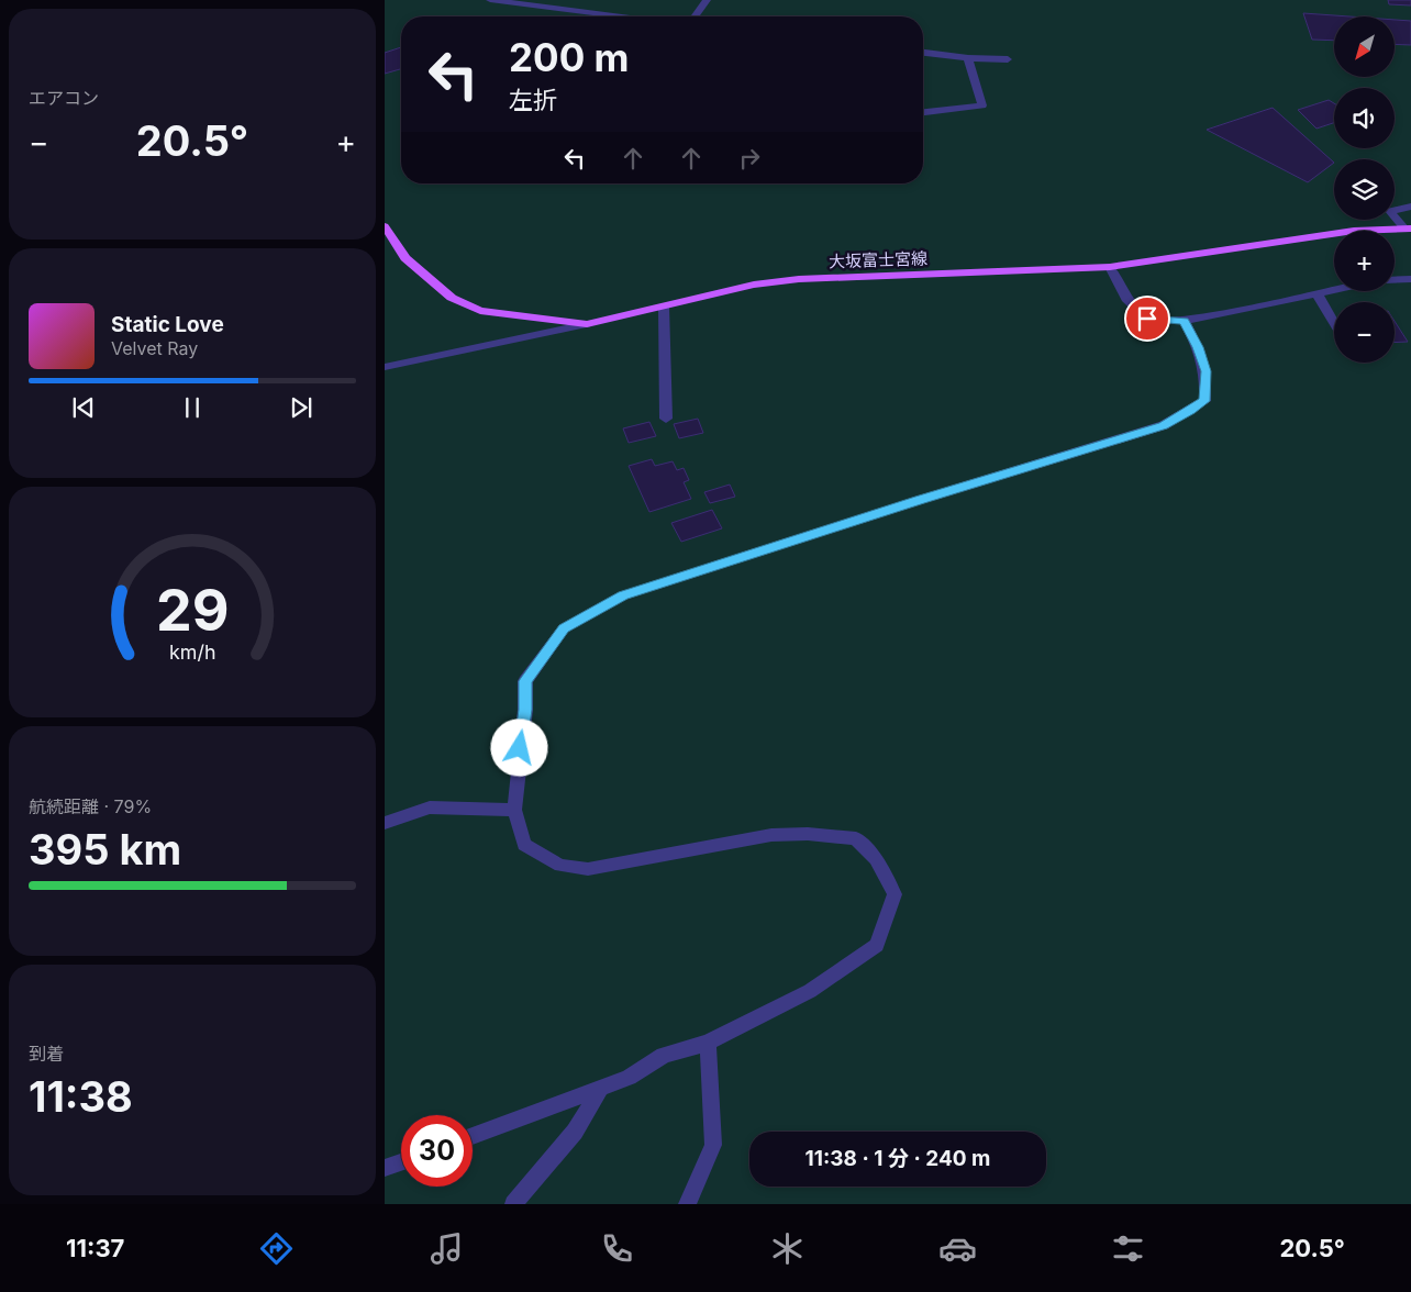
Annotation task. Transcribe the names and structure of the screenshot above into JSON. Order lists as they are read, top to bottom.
{
  "streets": {
    "main road": ["大坂富士宮線"]
  },
  "north": "bottom left",
  "page": {
    "tile": [
      "エアコン",
      ["航続距離 · 79%", "395 km"],
      ["到着", "11:38"]
    ],
    "map_buttons": ["+", "−"],
    "turn": ["200 m", "左折"],
    "heat": ["−", "20.5°", "+"],
    "song": ["Static Love", "Velvet Ray"],
    "limit": "30",
    "trip": "11:38 · 1 分 · 240 m",
    "tabs": ["11:37", "20.5°"],
    "gauge": ["29", "km/h"]
  }
}
